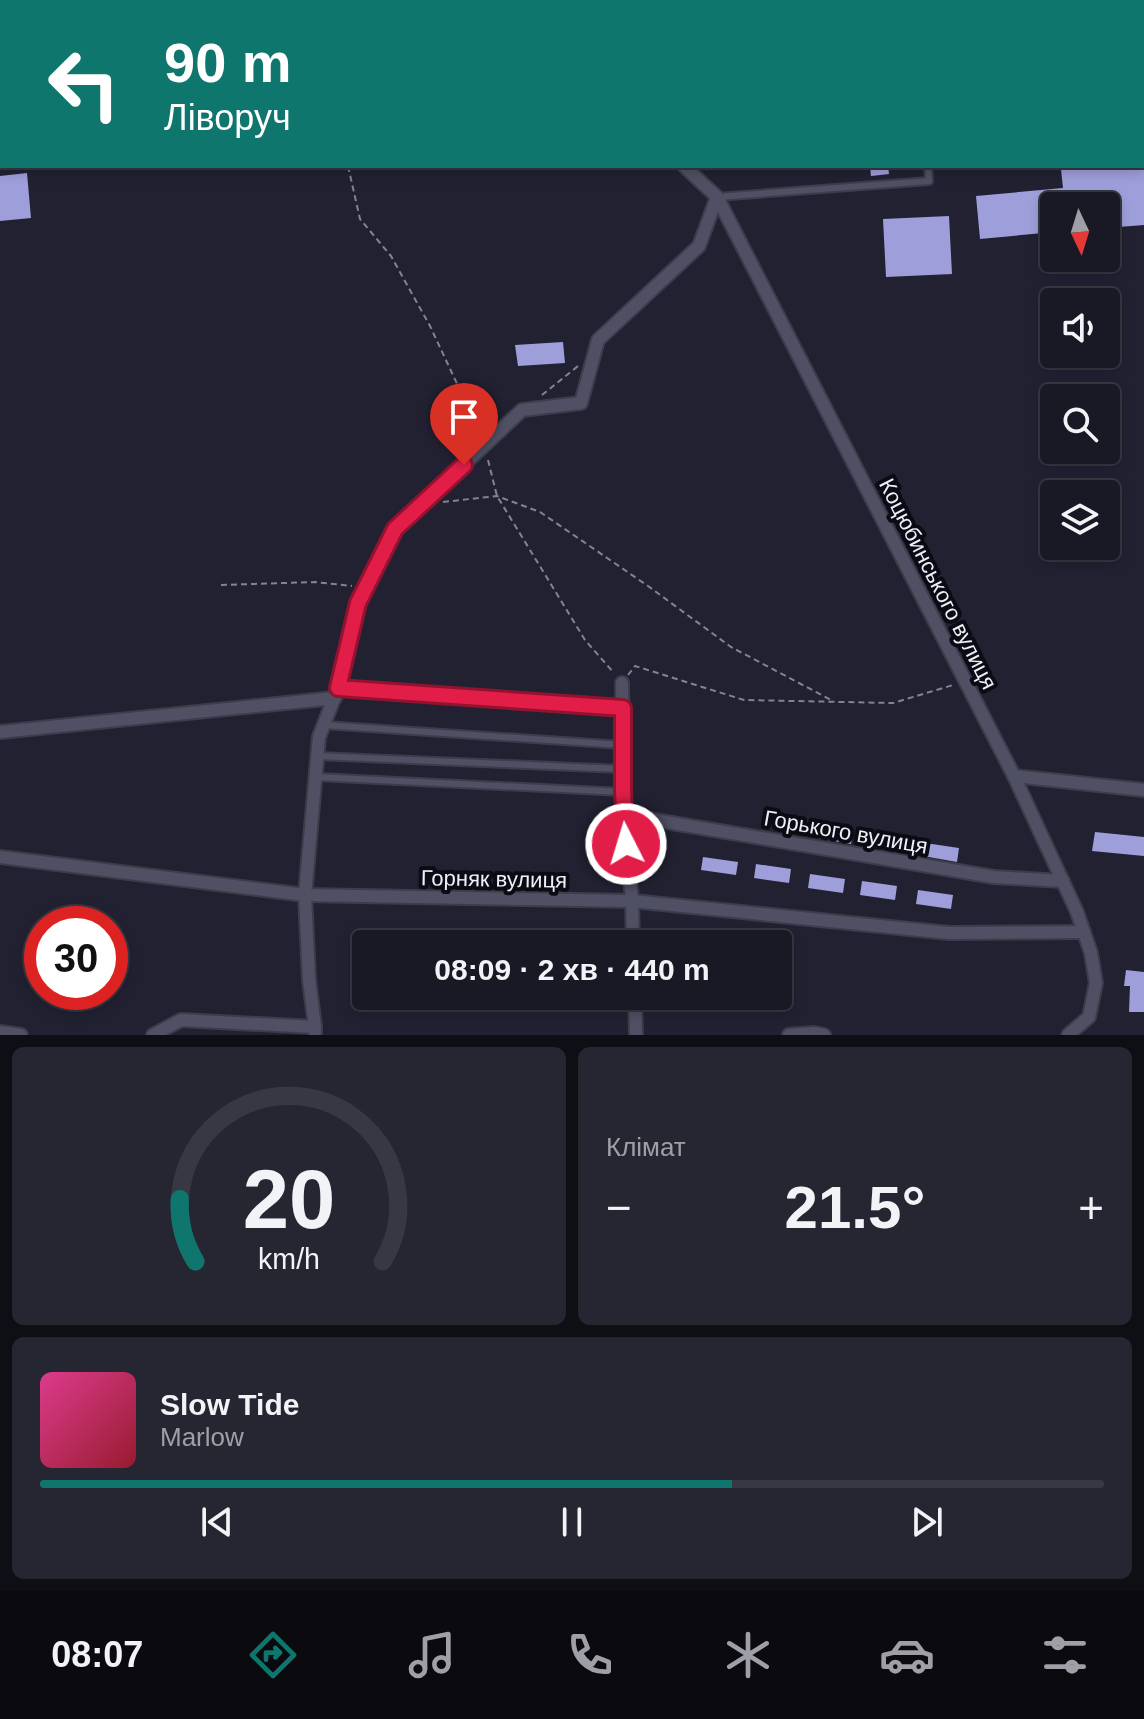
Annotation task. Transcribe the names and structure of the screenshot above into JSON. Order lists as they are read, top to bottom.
{
  "streets": {
    "street": ["Коцюбинського вулиця", "Горького вулиця", "Горняк вулиця"]
  },
  "crossings": [
    ["Коцюбинського вулиця", "Горького вулиця"],
    ["Коцюбинського вулиця", "Горняк вулиця"]
  ],
  "north": "bottom",
  "page": {
    "turn": ["90 m", "Ліворуч"],
    "limit": "30",
    "trip": "08:09 · 2 хв · 440 m",
    "tile": "Клімат",
    "heat": ["−", "21.5°", "+"],
    "song": ["Slow Tide", "Marlow"],
    "tabs": "08:07",
    "gauge": ["20", "km/h"]
  }
}
